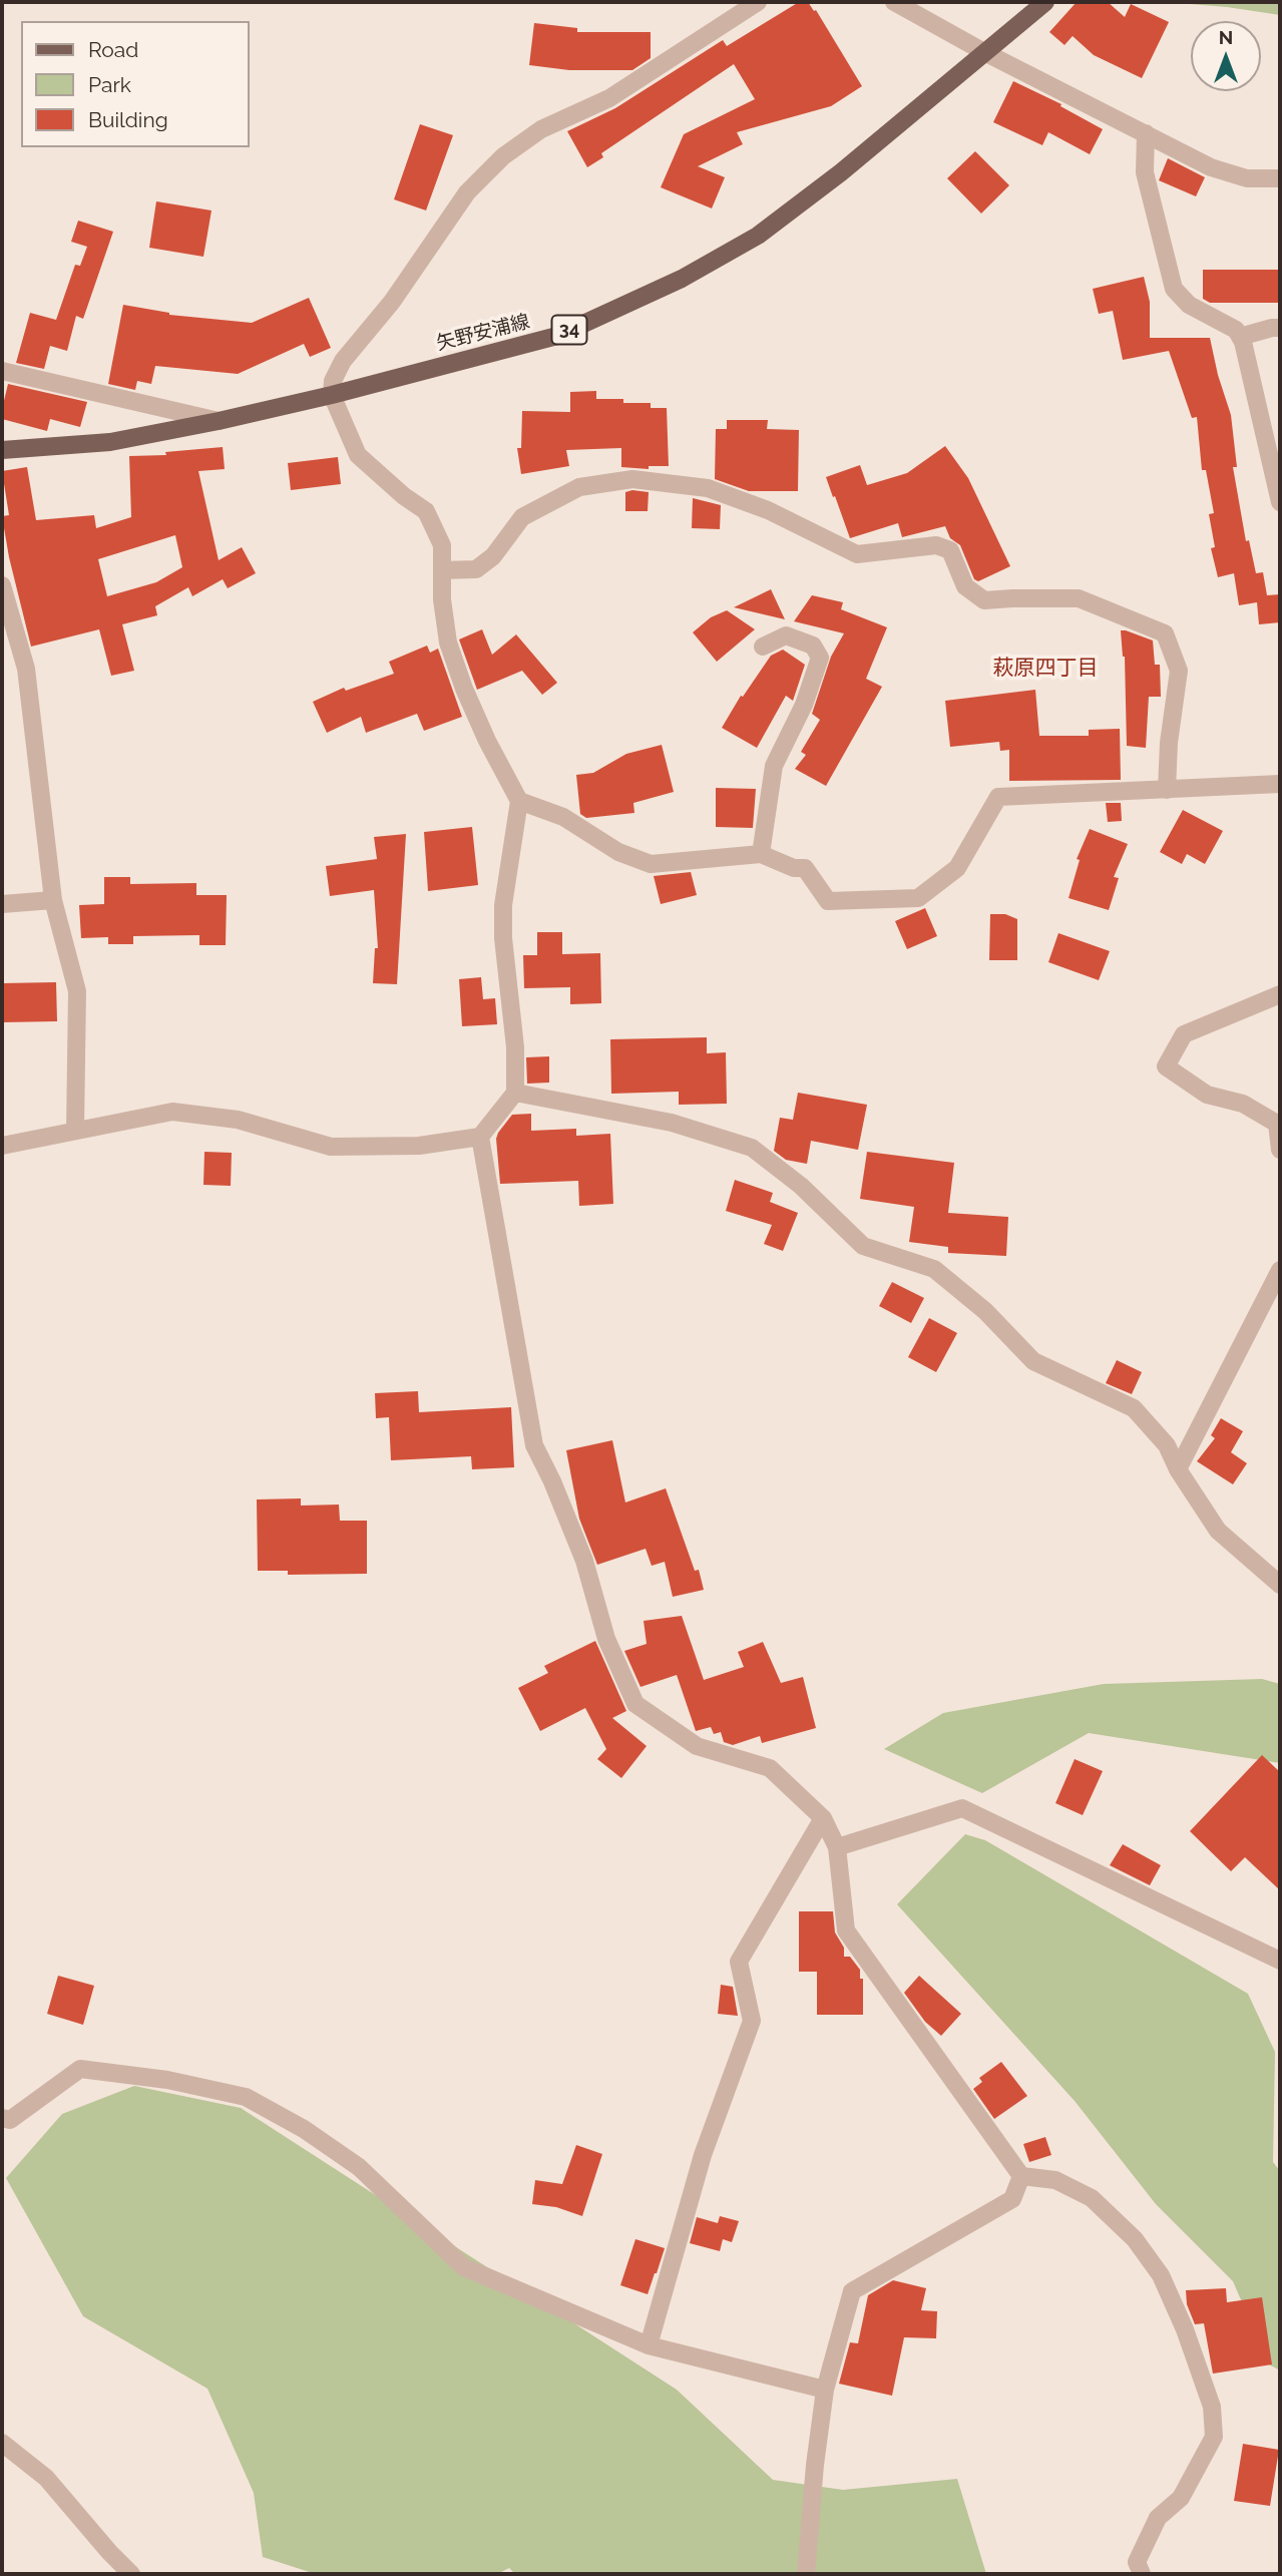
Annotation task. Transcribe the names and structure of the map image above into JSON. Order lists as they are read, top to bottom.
{
  "streets": {
    "main road": ["34", "矢野安浦線"]
  },
  "districts": ["萩原四丁目"],
  "legend": ["Road", "Park", "Building"],
  "north": "top"
}
